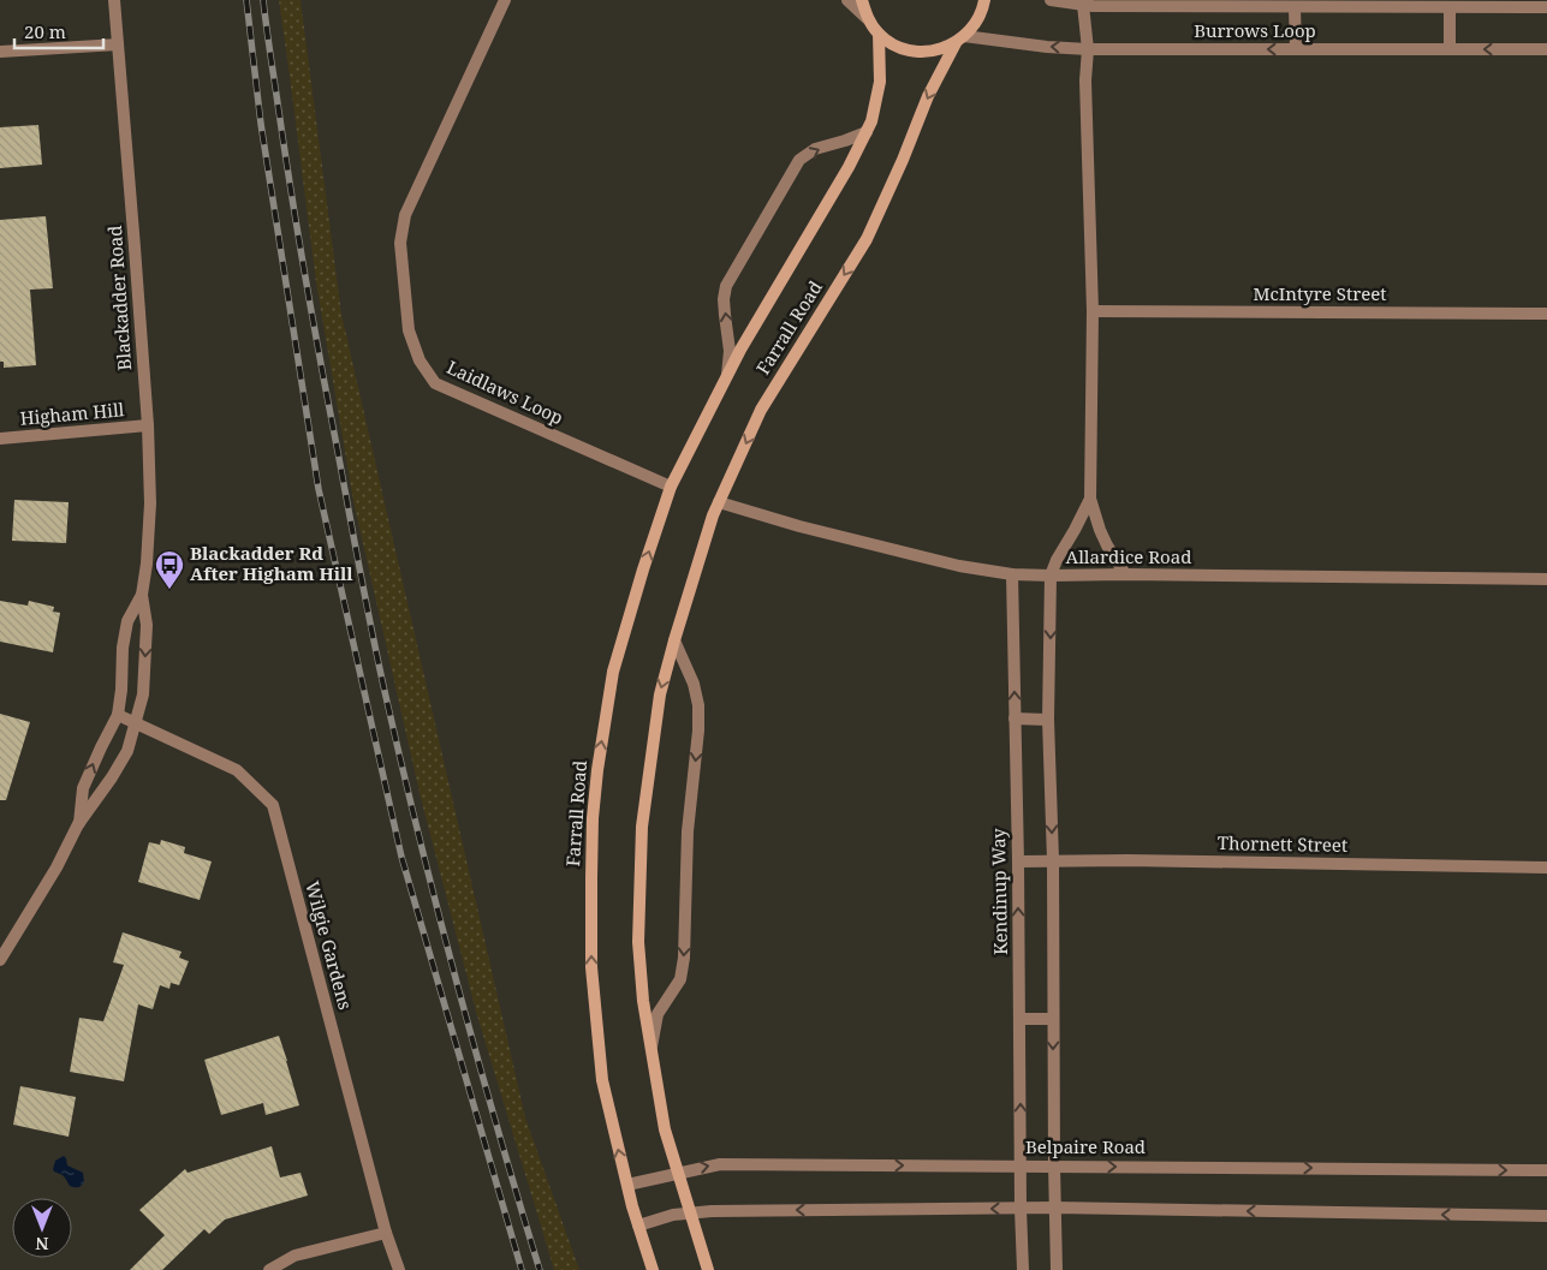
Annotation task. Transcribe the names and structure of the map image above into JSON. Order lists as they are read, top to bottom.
{
  "streets": {
    "main road": ["Farrall Road"],
    "street": [
      "Burrows Loop",
      "McIntyre Street",
      "Blackadder Road",
      "Laidlaws Loop",
      "Higham Hill",
      "Allardice Road",
      "Thornett Street",
      "Kendinup Way",
      "Wilgie Gardens",
      "Belpaire Road"
    ]
  },
  "crossings": [
    ["Burrows Loop", "Farrall Road"],
    ["Blackadder Road", "Higham Hill"],
    ["Blackadder Road", "Wilgie Gardens"],
    ["Farrall Road", "Laidlaws Loop"],
    ["Farrall Road", "Allardice Road"],
    ["Farrall Road", "Belpaire Road"],
    ["Allardice Road", "Kendinup Way"],
    ["Thornett Street", "Kendinup Way"],
    ["Kendinup Way", "Belpaire Road"]
  ],
  "places": {
    "bus stop": ["Blackadder Rd After Higham Hill"]
  },
  "scale_bar": "20 m",
  "north": "bottom"
}
